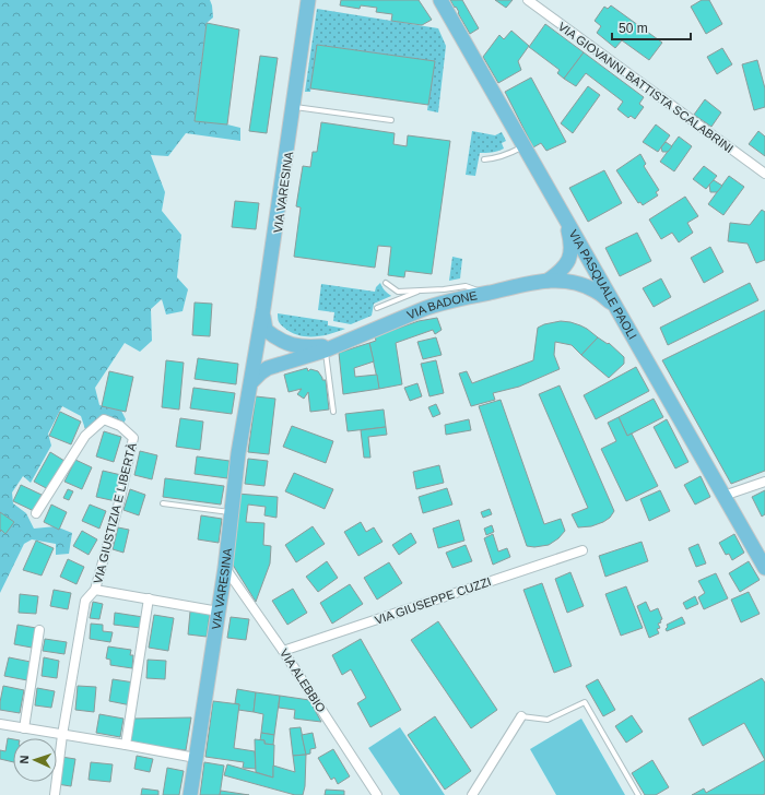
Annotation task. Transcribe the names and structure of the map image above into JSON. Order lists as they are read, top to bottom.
{
  "streets": {
    "main road": ["VIA VARESINA", "VIA PASQUALE PAOLI", "VIA BADONE"],
    "street": [
      "VIA GIOVANNI BATTISTA SCALABRINI",
      "VIA GIUSTIZIA E LIBERTÀ",
      "VIA GIUSEPPE CUZZI",
      "VIA ALEBBIO"
    ]
  },
  "crossings": [
    ["VIA VARESINA", "VIA BADONE"],
    ["VIA VARESINA", "VIA GIUSTIZIA E LIBERTÀ"],
    ["VIA VARESINA", "VIA ALEBBIO"],
    ["VIA PASQUALE PAOLI", "VIA BADONE"],
    ["VIA GIUSEPPE CUZZI", "VIA ALEBBIO"]
  ],
  "scale_bar": "50 m",
  "north": "left"
}
